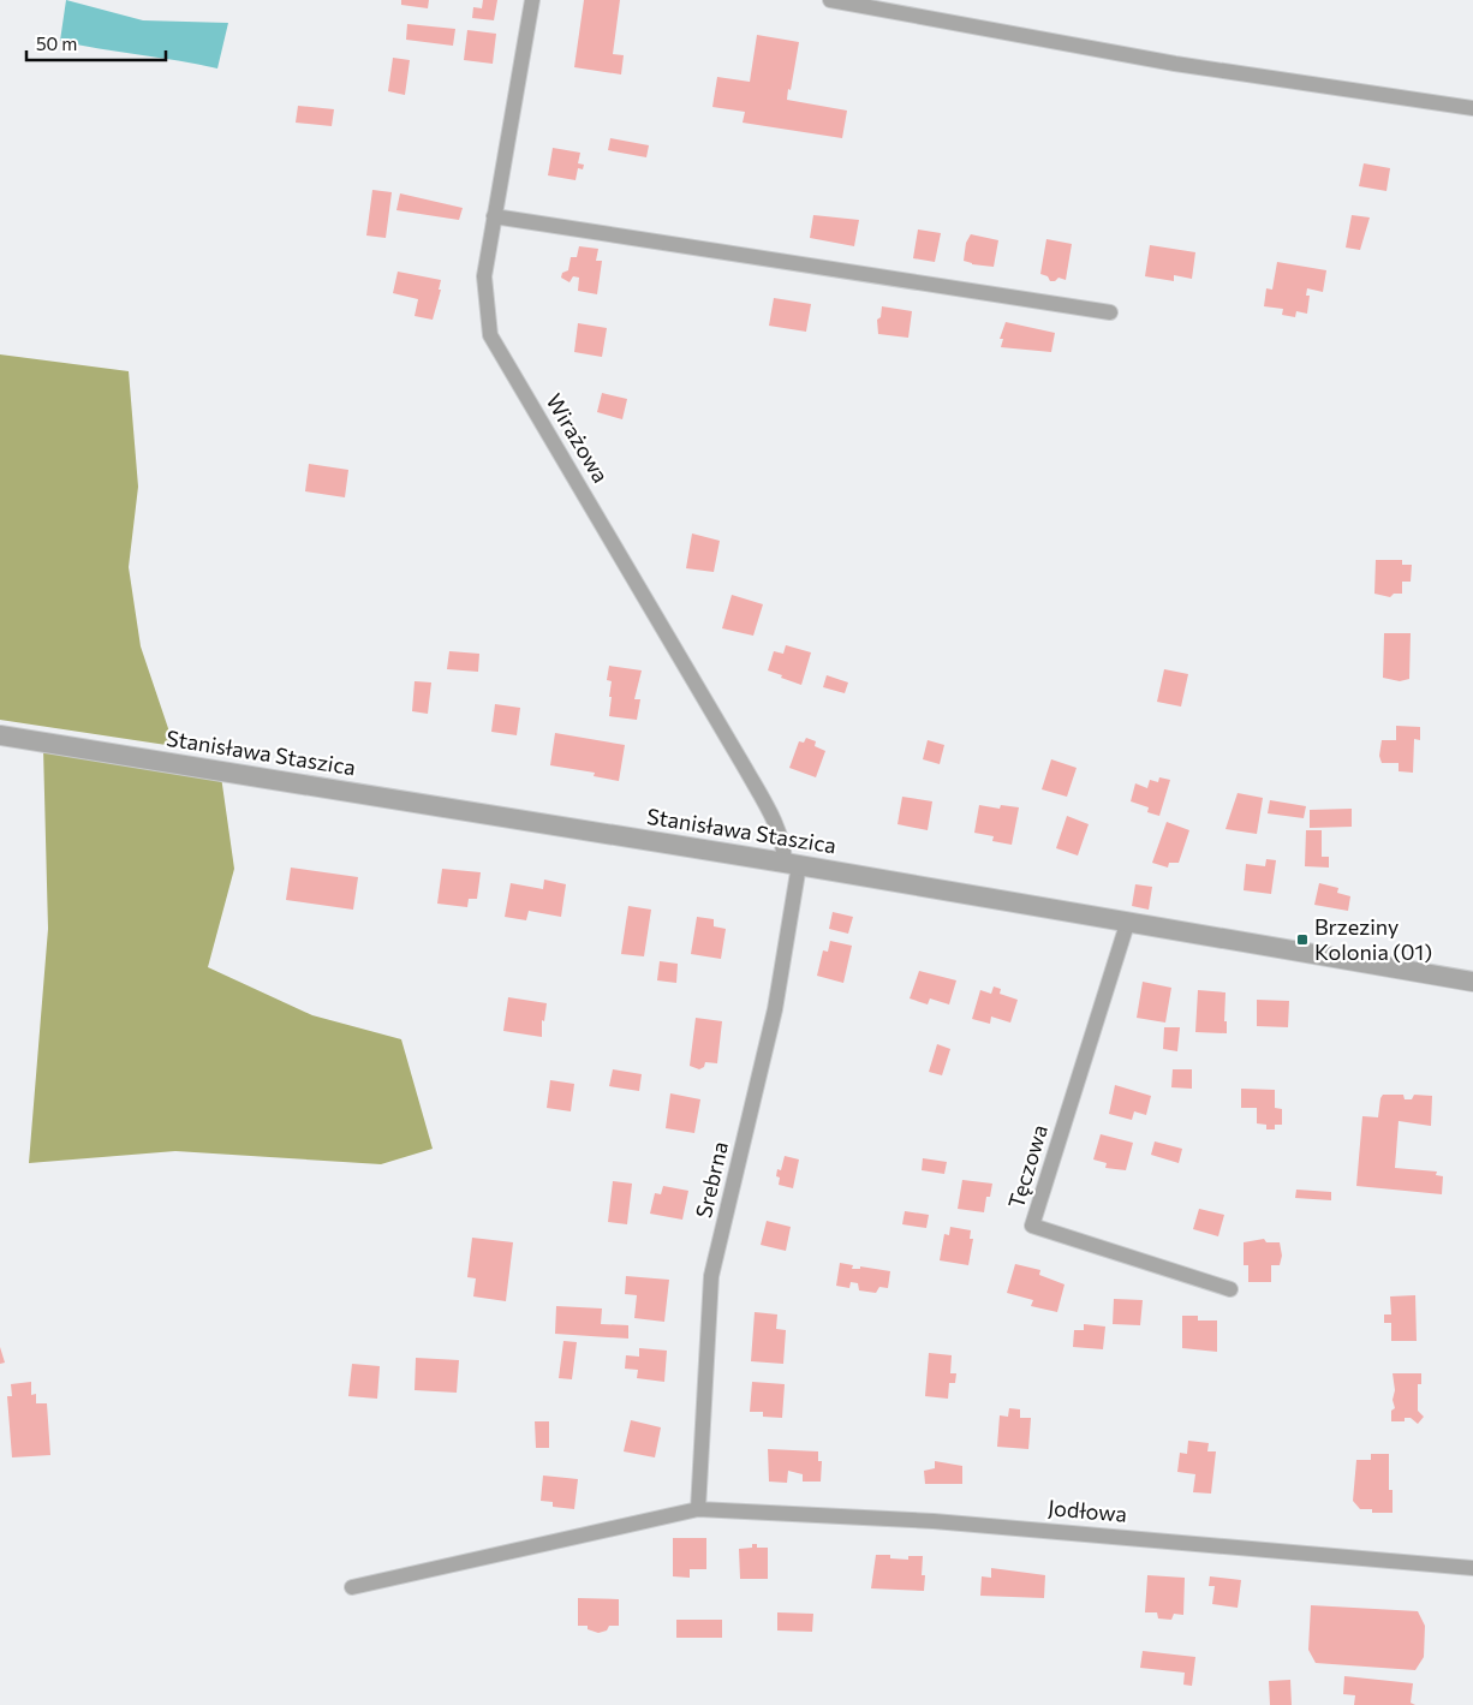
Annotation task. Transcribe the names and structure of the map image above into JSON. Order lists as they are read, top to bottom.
{
  "streets": {
    "street": [
      "Wirażowa",
      "Stanisława Staszica",
      "Tęczowa",
      "Srebrna",
      "Jodłowa"
    ]
  },
  "crossings": [
    ["Wirażowa", "Stanisława Staszica"],
    ["Wirażowa", "Srebrna"],
    ["Stanisława Staszica", "Tęczowa"],
    ["Stanisława Staszica", "Srebrna"],
    ["Srebrna", "Jodłowa"]
  ],
  "places": {
    "transit": ["Brzeziny Kolonia (01)"]
  },
  "scale_bar": "50 m"
}
